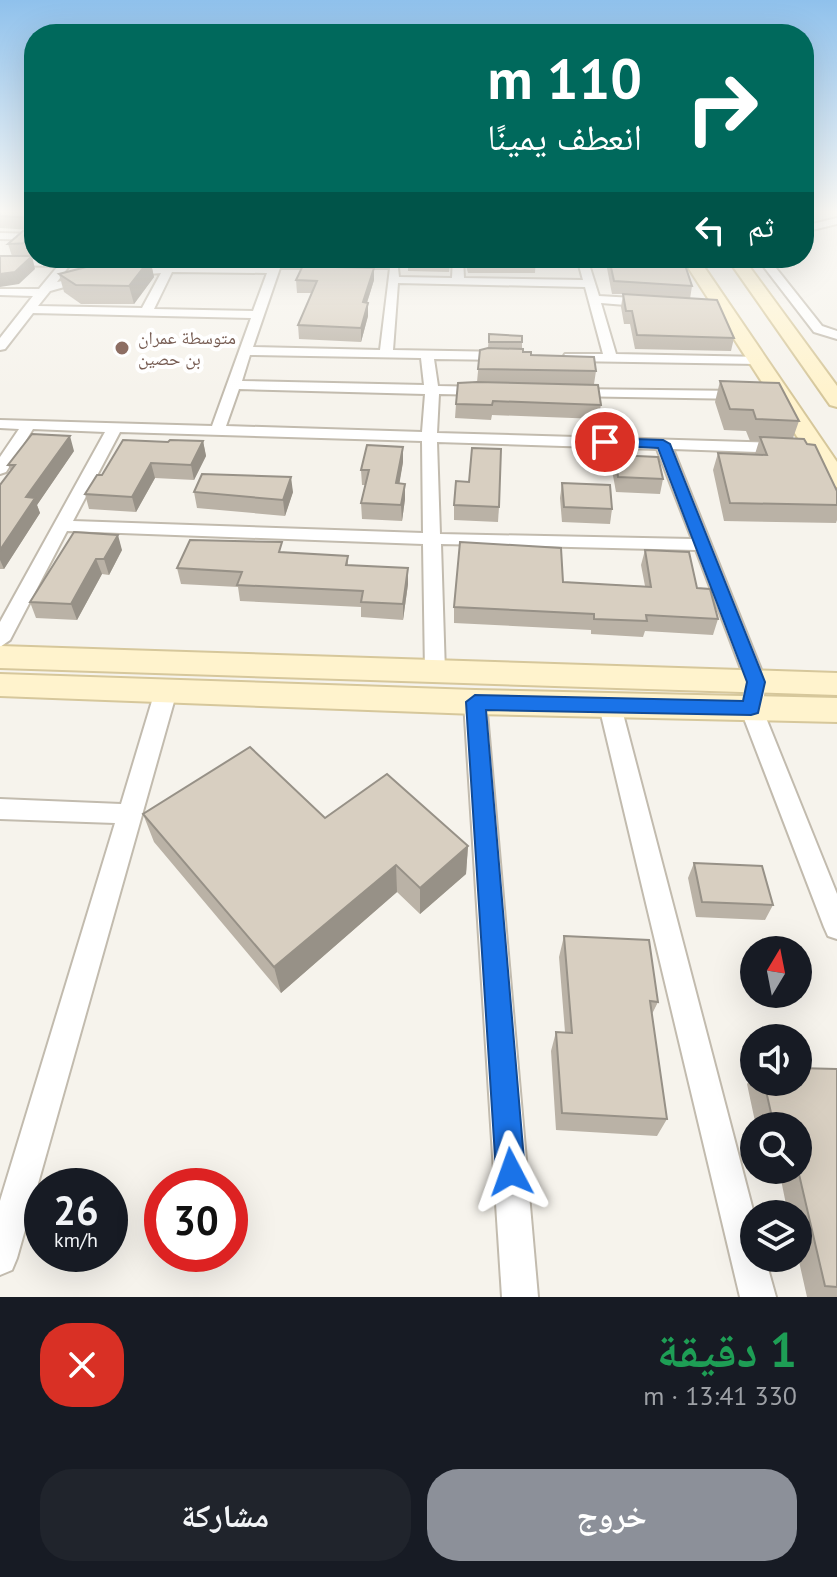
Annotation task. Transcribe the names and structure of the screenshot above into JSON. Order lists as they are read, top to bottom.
{
  "places": ["متوسطة عمران بن حصين"],
  "north": "top",
  "page": {
    "turn": ["110 m", "انعطف يمينًا"],
    "then": "ثم",
    "speed": "26 km/h",
    "limit": "30",
    "heading": ["1 دقيقة", "330 m · 13:41"],
    "buttons": ["خروج", "مشاركة"]
  }
}
